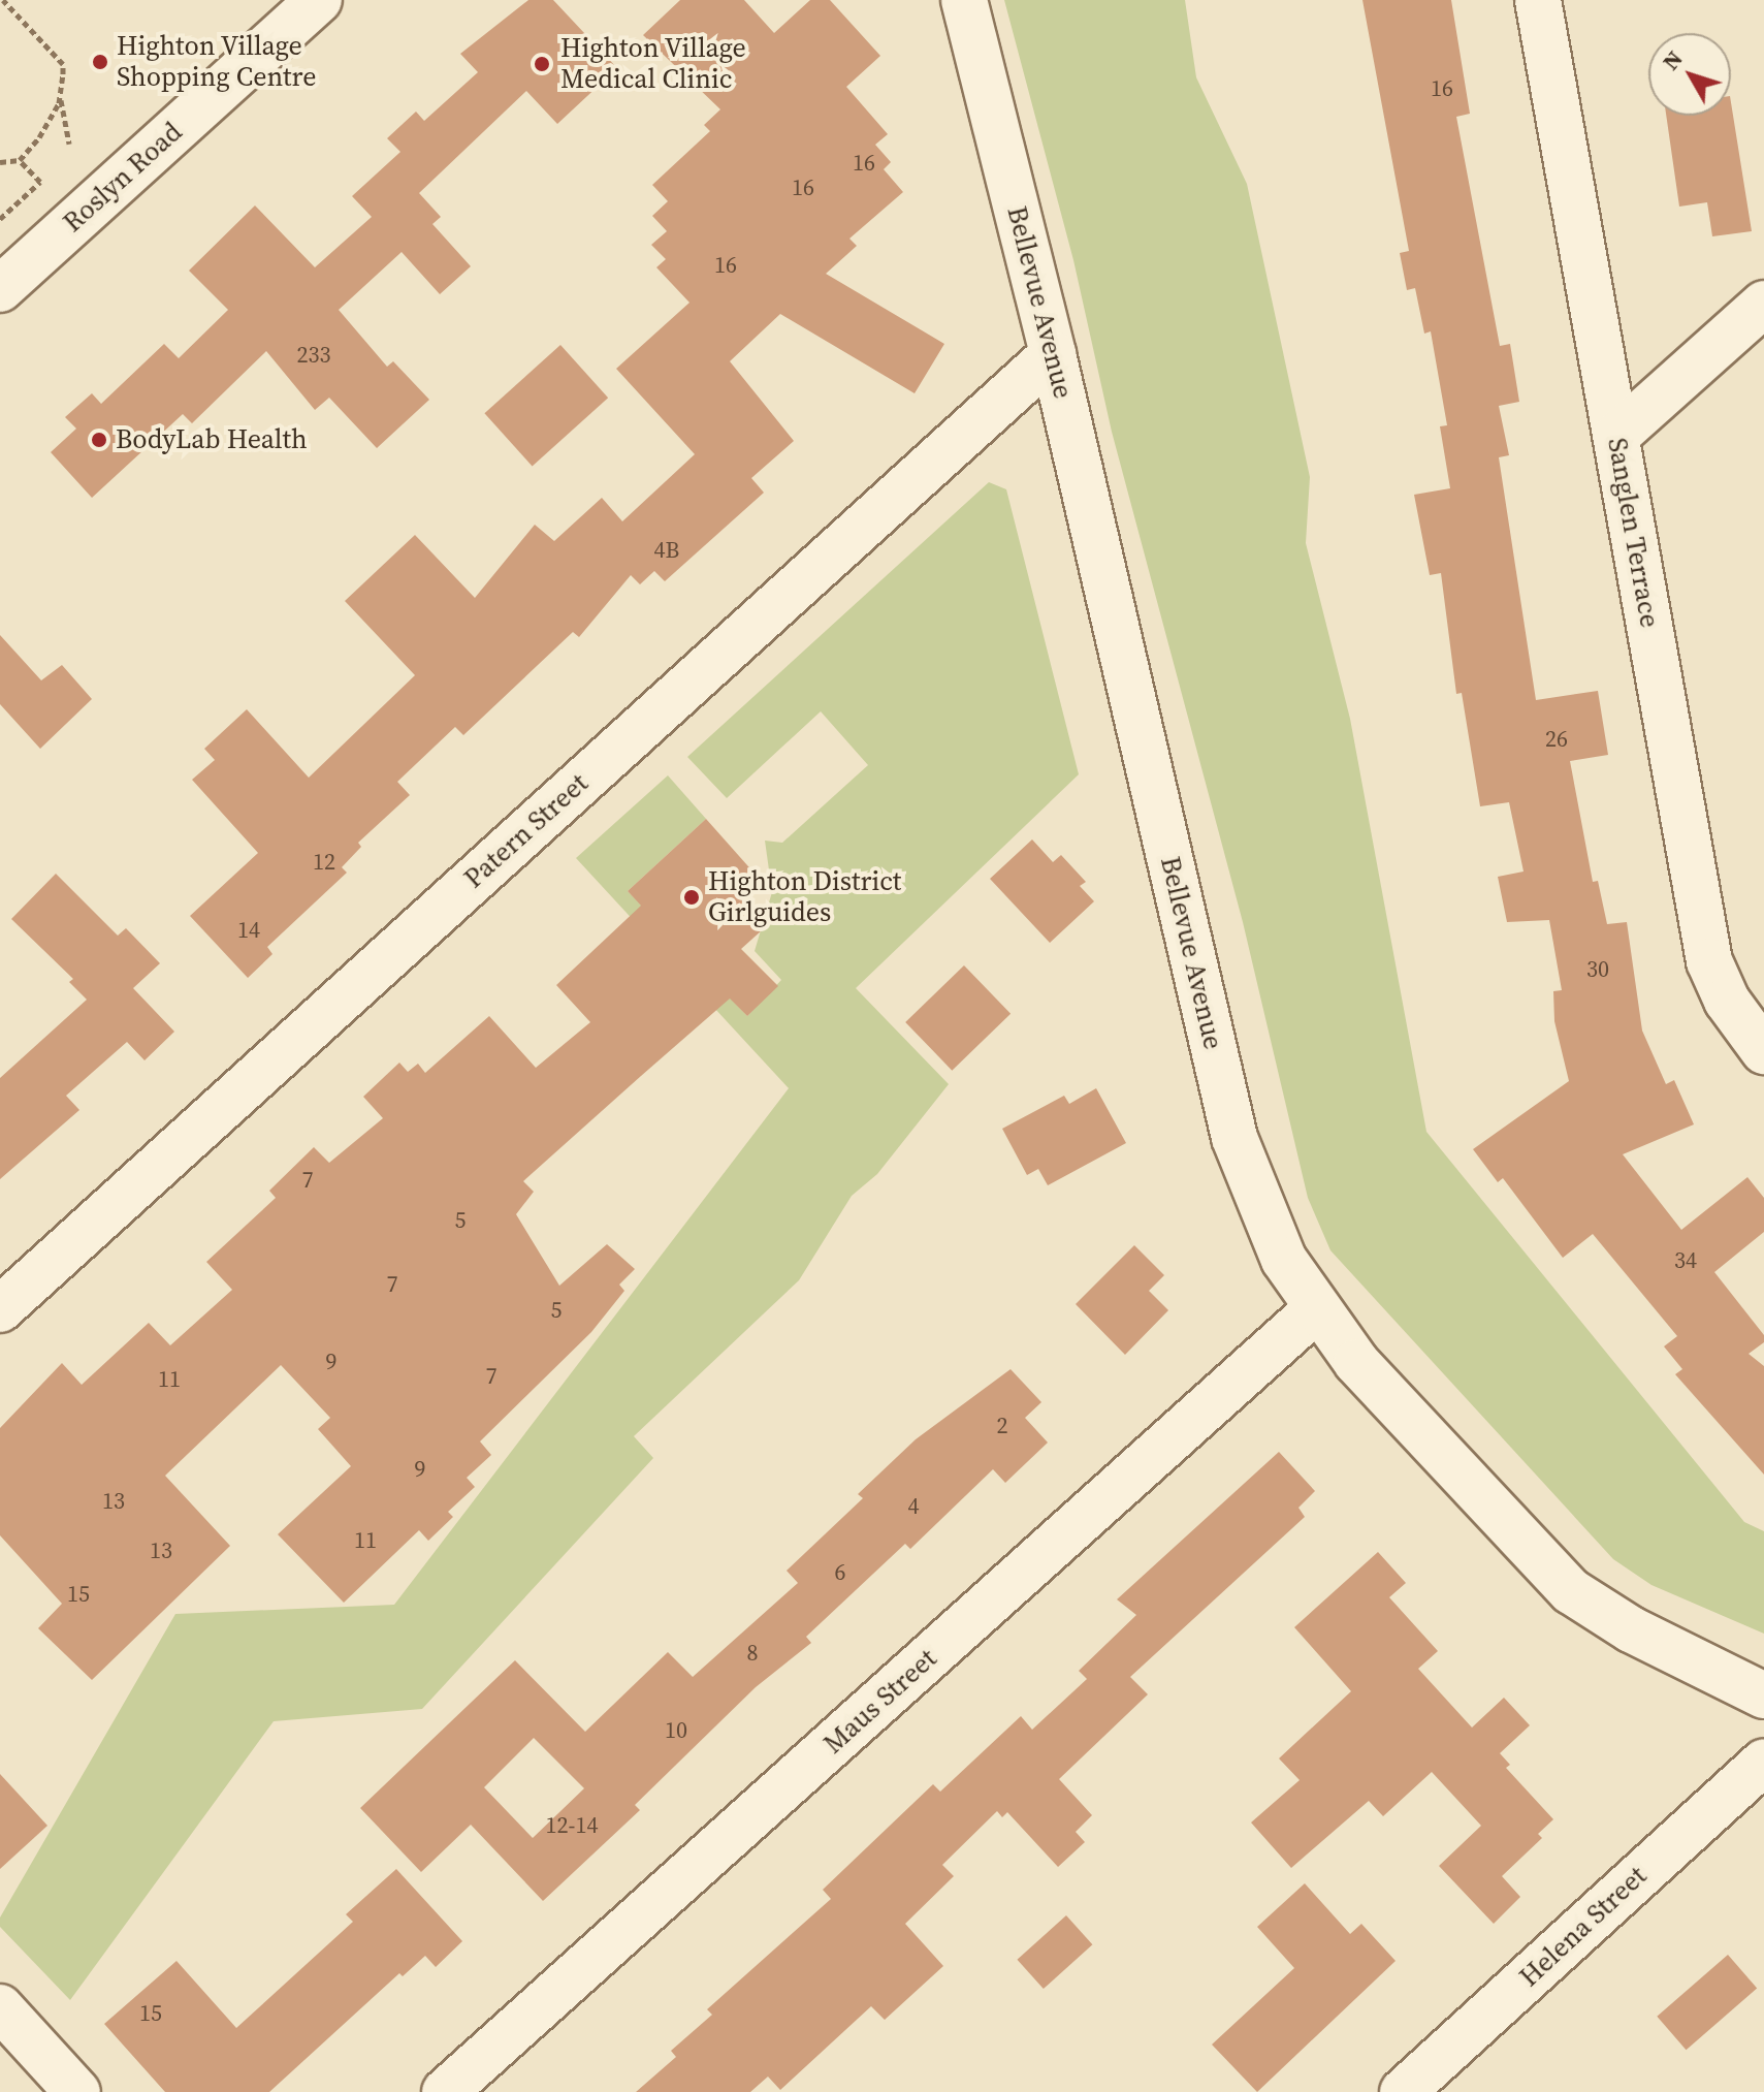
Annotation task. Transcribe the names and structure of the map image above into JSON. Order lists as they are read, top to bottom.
{
  "streets": {
    "street": [
      "Roslyn Road",
      "Bellevue Avenue",
      "Sanglen Terrace",
      "Patern Street",
      "Maus Street",
      "Helena Street"
    ]
  },
  "crossings": [
    ["Bellevue Avenue", "Patern Street"],
    ["Bellevue Avenue", "Maus Street"]
  ],
  "places": [
    "Highton Village Shopping Centre",
    "Highton Village Medical Clinic",
    "BodyLab Health",
    "Highton District Girlguides"
  ],
  "house_numbers": [
    "16",
    "16",
    "16",
    "16",
    "233",
    "4B",
    "26",
    "12",
    "14",
    "30",
    "7",
    "5",
    "34",
    "7",
    "5",
    "9",
    "7",
    "11",
    "2",
    "9",
    "13",
    "4",
    "11",
    "13",
    "6",
    "15",
    "8",
    "10",
    "12-14",
    "15"
  ],
  "north": "top left"
}
